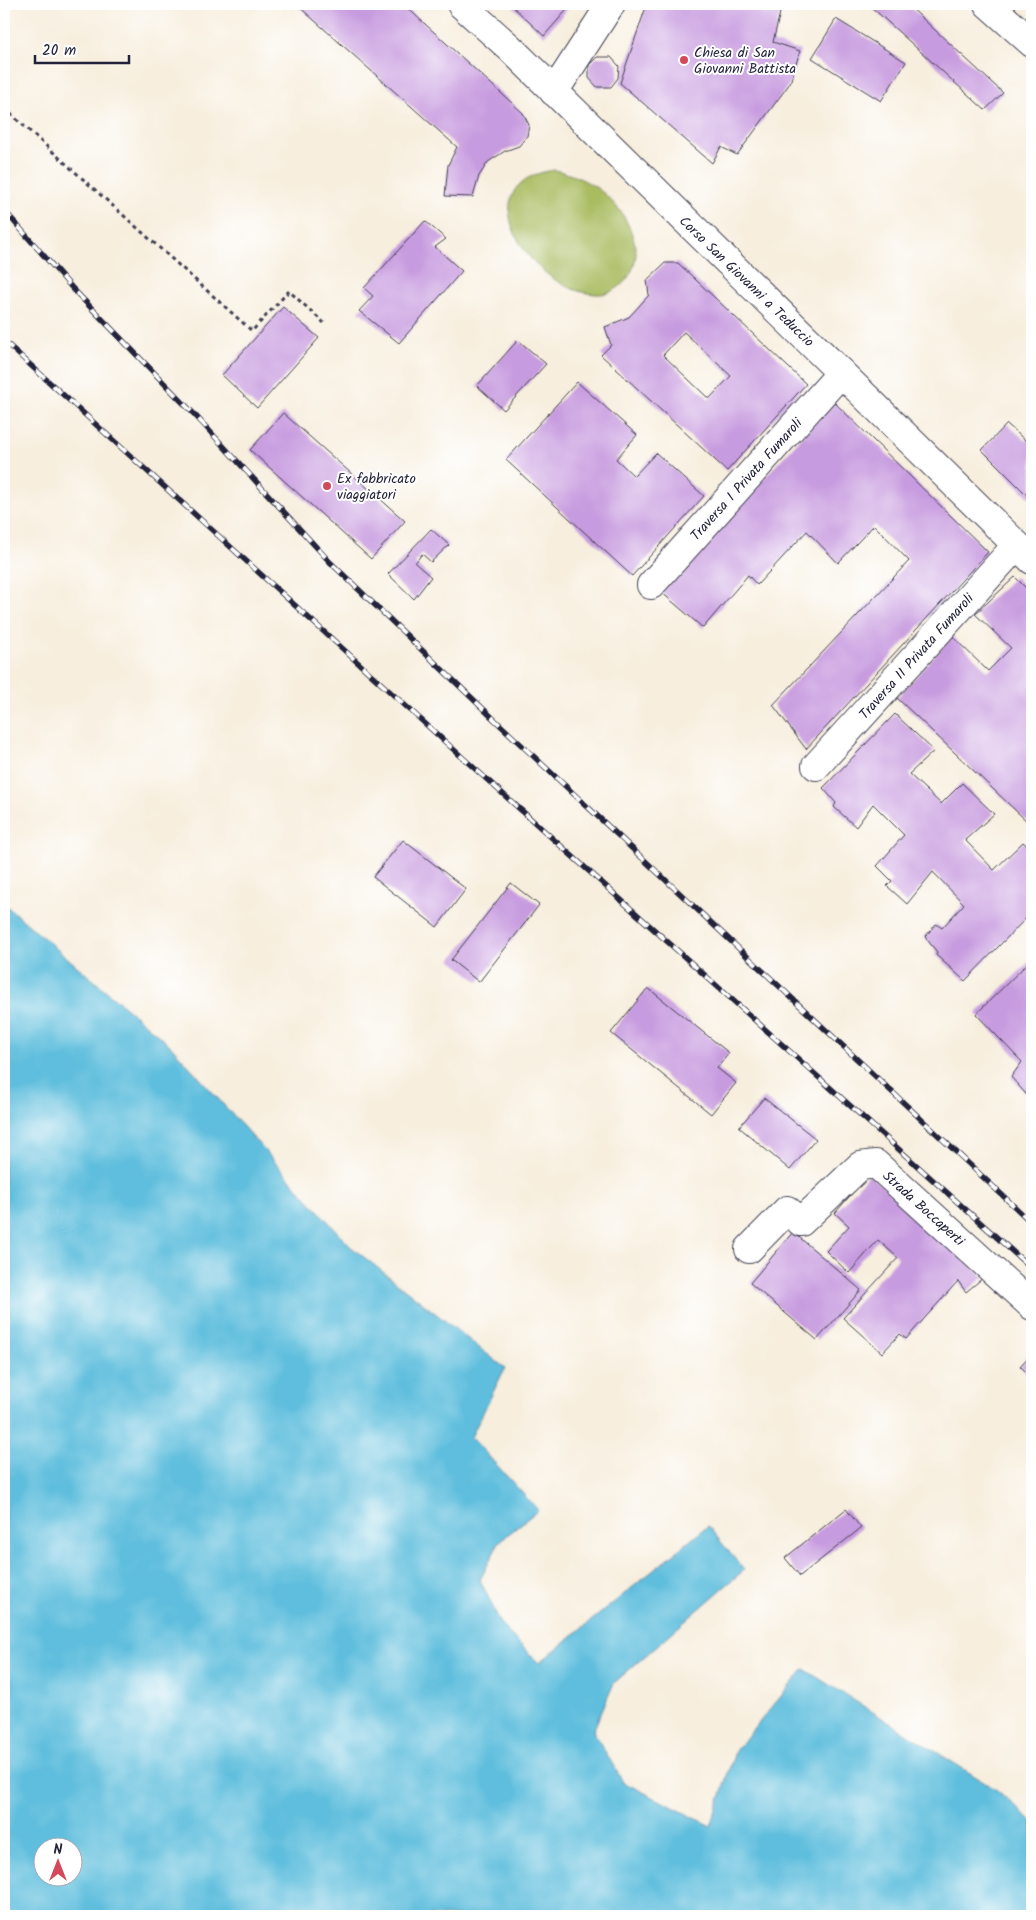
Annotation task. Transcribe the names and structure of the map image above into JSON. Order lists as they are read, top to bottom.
{
  "streets": {
    "street": [
      "Corso San Giovanni a Teduccio",
      "Traversa I Privata Fumaroli",
      "Traversa II Privata Fumaroli",
      "Strada Boccaperti"
    ]
  },
  "crossings": [
    ["Corso San Giovanni a Teduccio", "Traversa I Privata Fumaroli"],
    ["Corso San Giovanni a Teduccio", "Traversa II Privata Fumaroli"]
  ],
  "places": ["Chiesa di San Giovanni Battista", "Ex fabbricato viaggiatori"],
  "scale_bar": "20 m",
  "north": "top"
}
